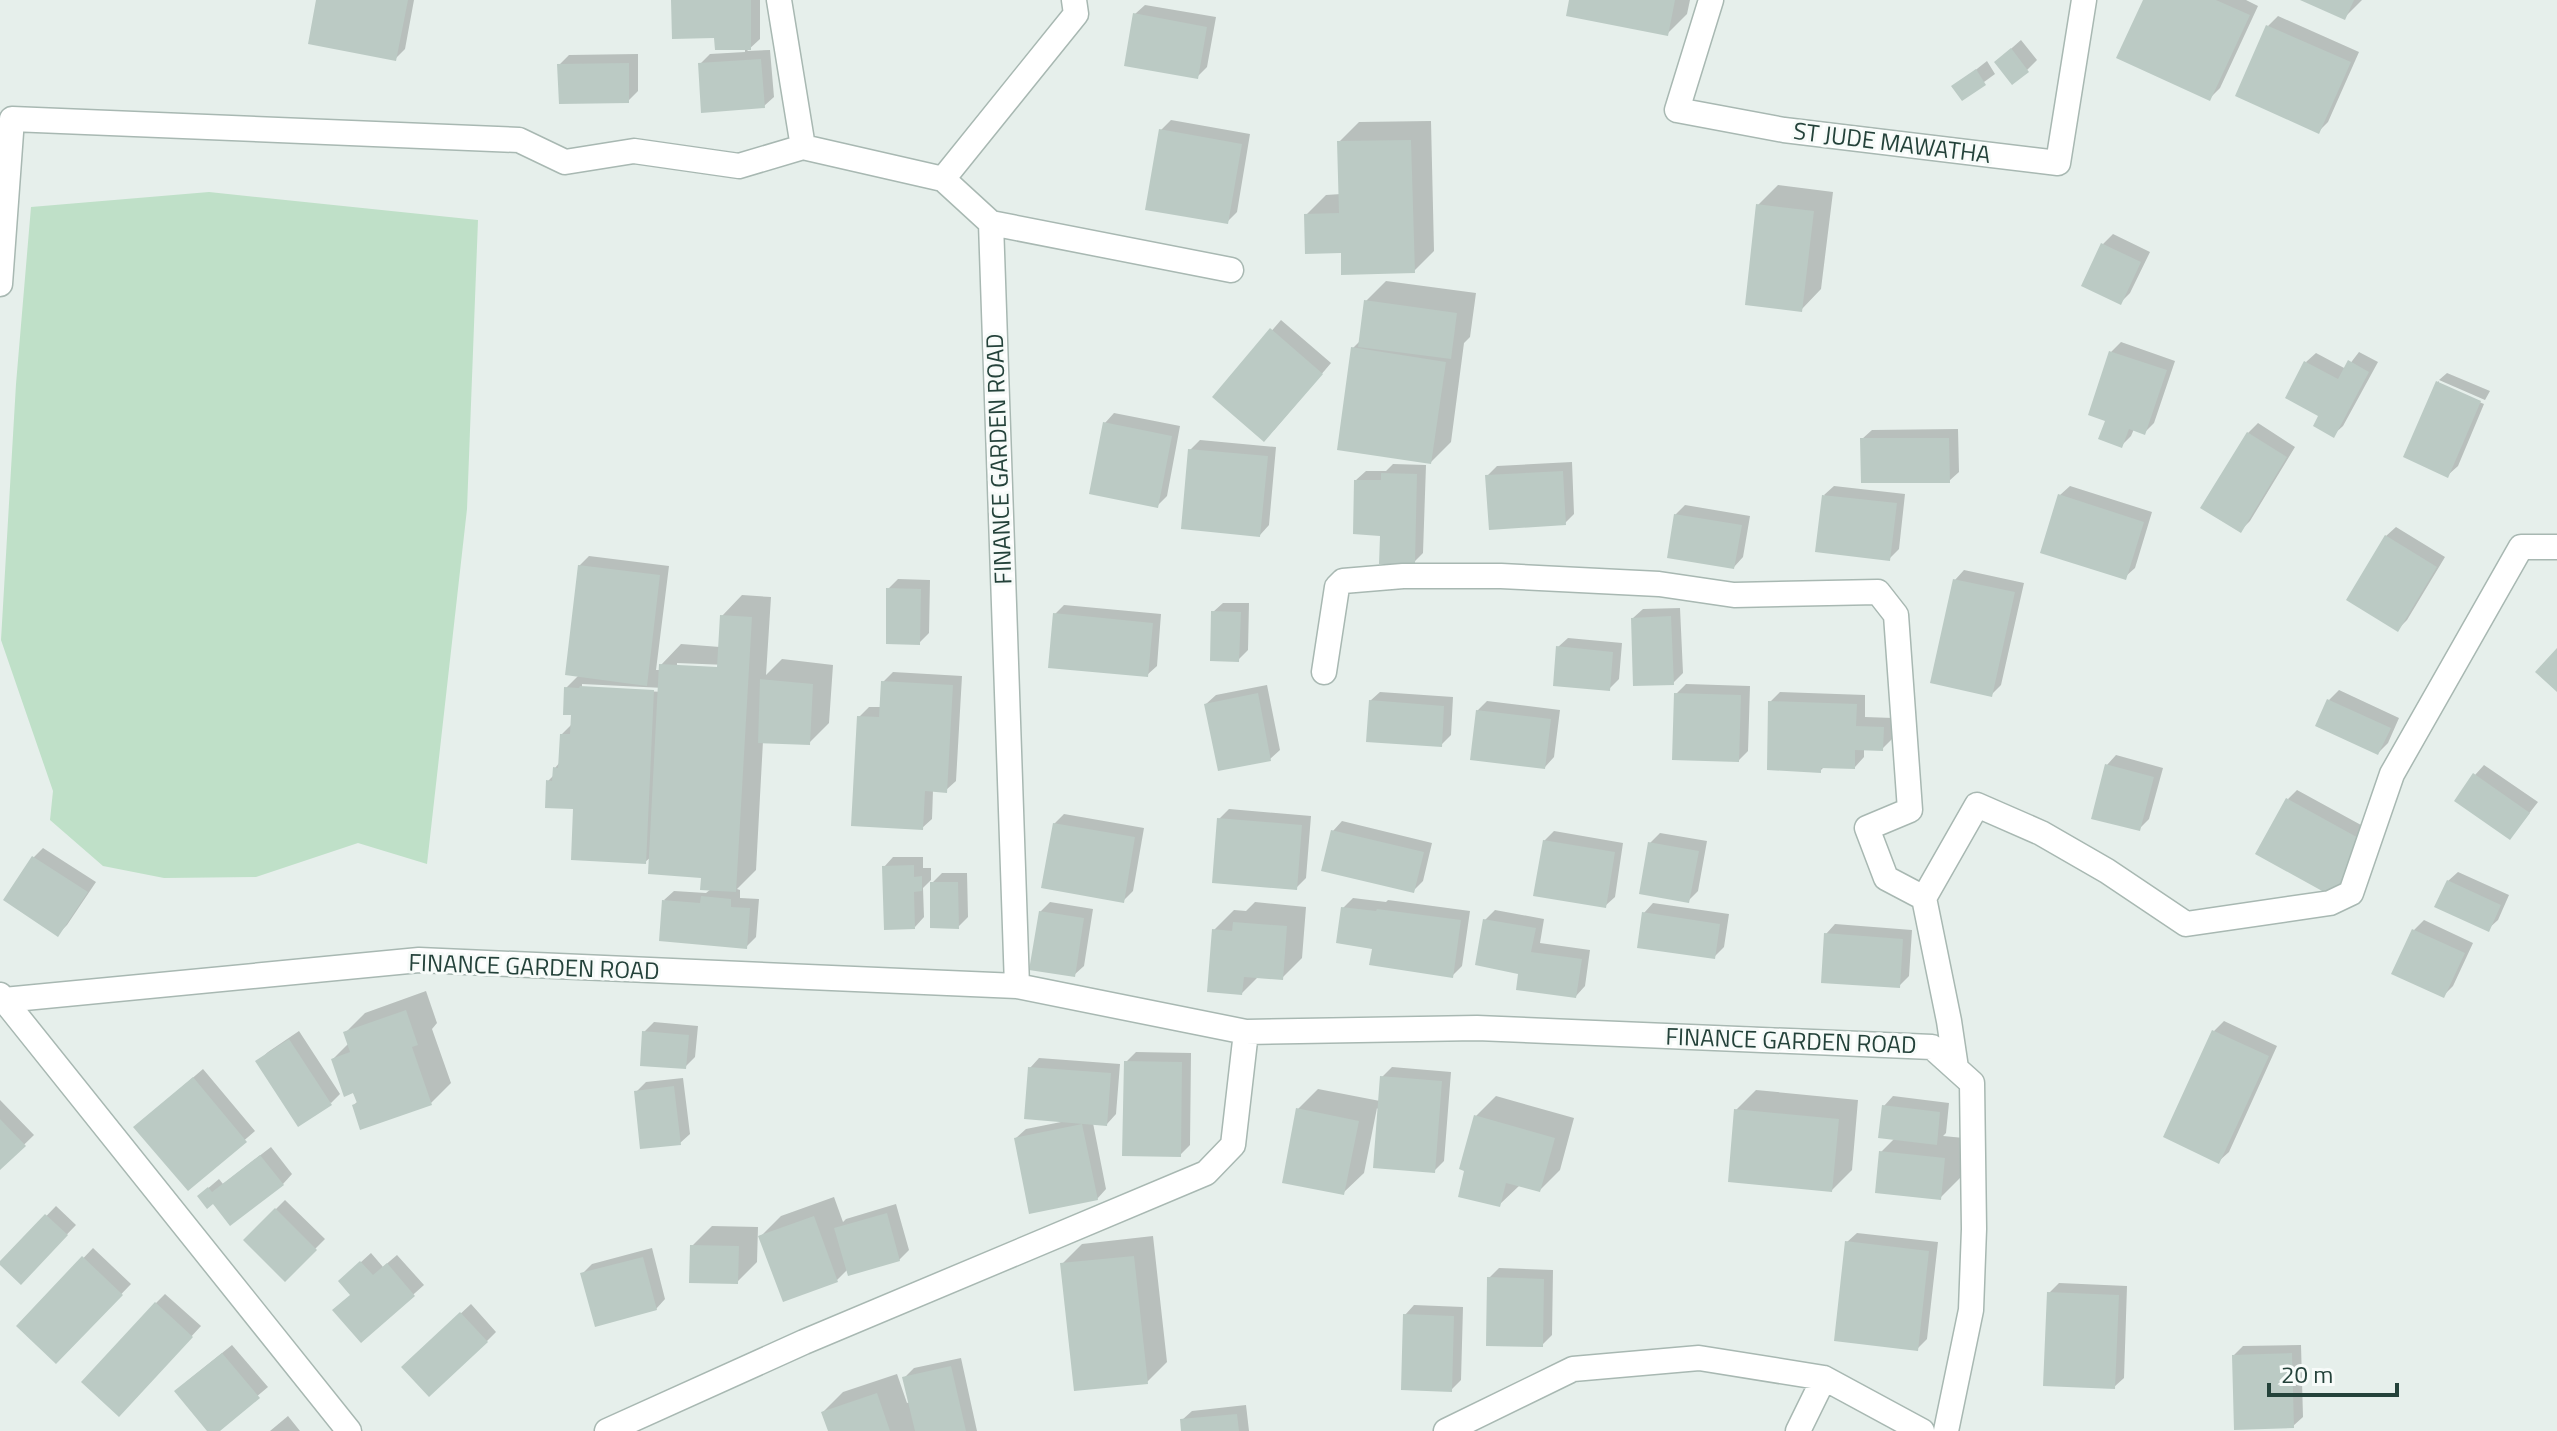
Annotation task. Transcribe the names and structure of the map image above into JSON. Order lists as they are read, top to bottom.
{
  "streets": {
    "street": ["ST JUDE MAWATHA", "FINANCE GARDEN ROAD"]
  },
  "scale_bar": "20 m"
}
